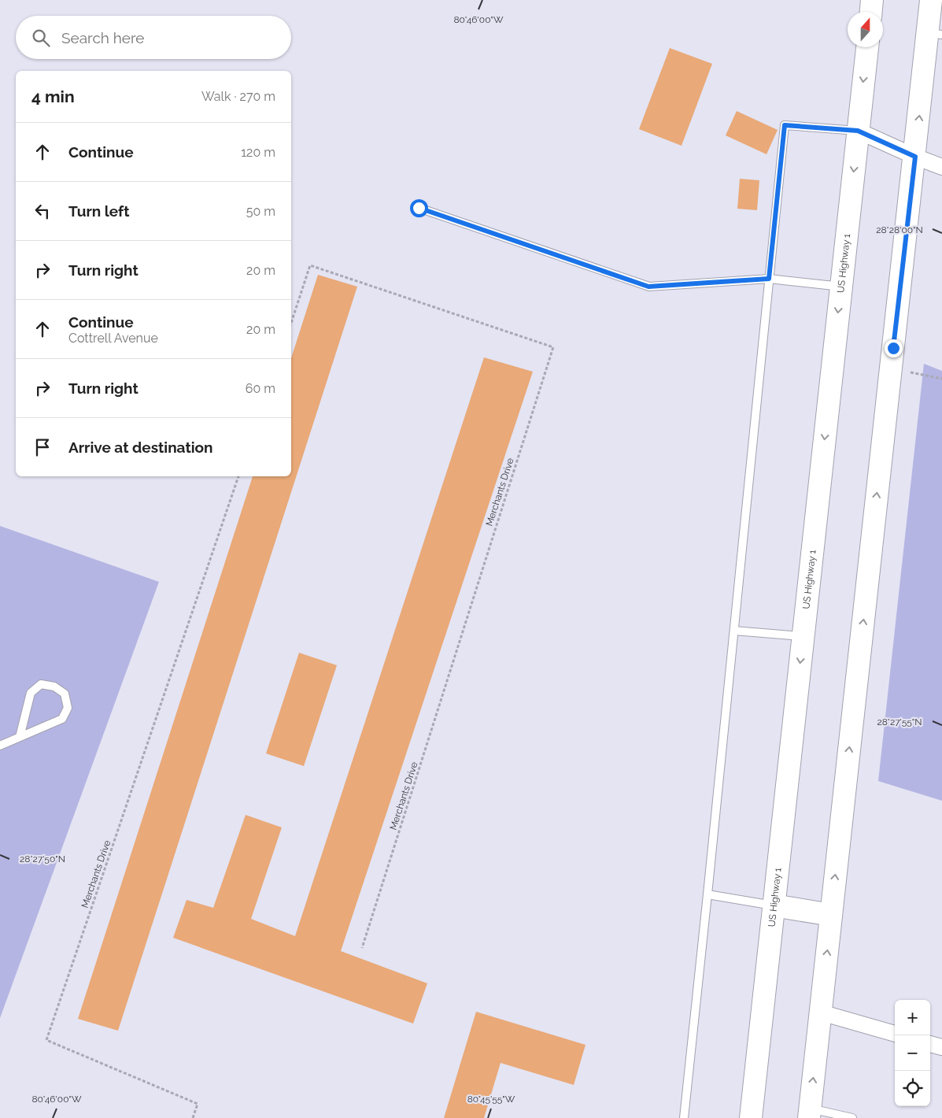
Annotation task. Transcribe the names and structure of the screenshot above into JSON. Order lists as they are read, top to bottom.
{
  "streets": {
    "main road": ["US Highway 1"],
    "path": ["Merchants Drive"]
  },
  "north": "top",
  "page": {
    "search": "Search here",
    "heading": ["4 min", "Walk · 270 m"],
    "list": [
      ["Continue", "120 m"],
      ["Turn left", "50 m"],
      ["Turn right", "20 m"],
      ["Continue", "Cottrell Avenue", "20 m"],
      ["Turn right", "60 m"],
      "Arrive at destination"
    ],
    "map_buttons": ["+", "−"]
  },
  "coordinates": [
    "80°46'00\"W",
    "28°28'00\"N",
    "28°27'55\"N",
    "28°27'50\"N",
    "80°45'55\"W"
  ]
}
